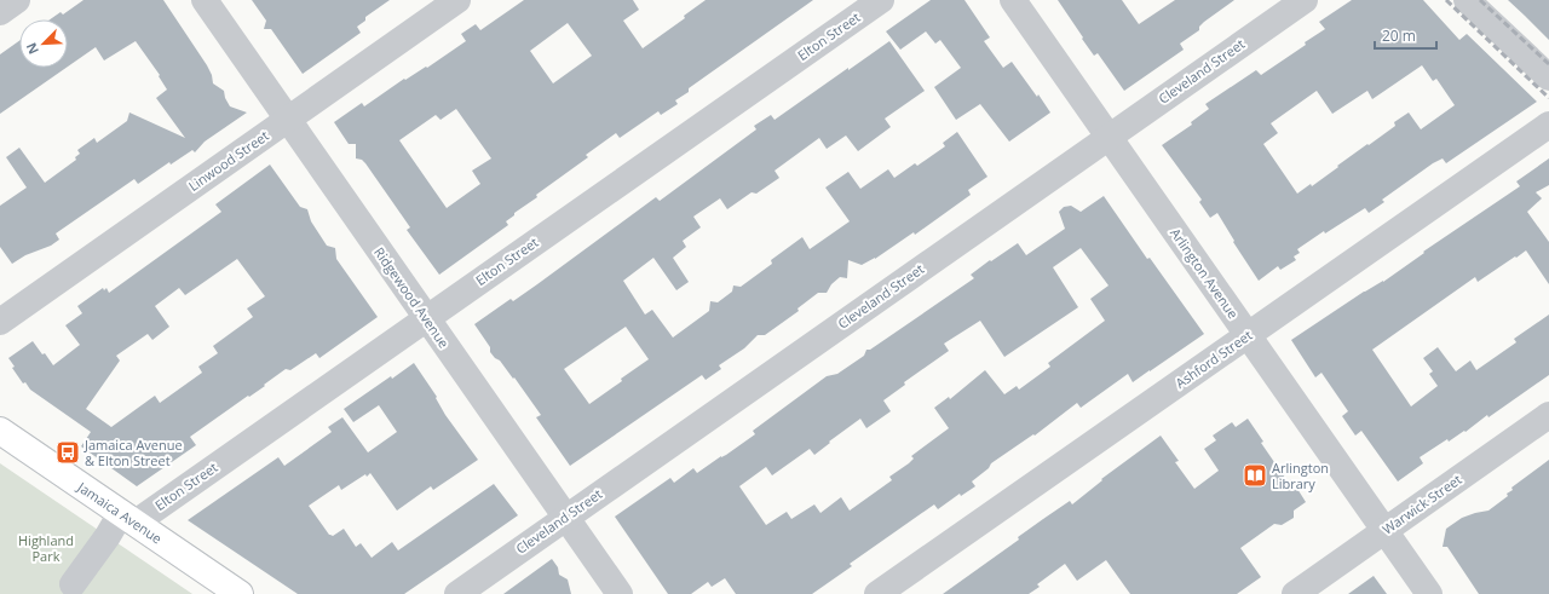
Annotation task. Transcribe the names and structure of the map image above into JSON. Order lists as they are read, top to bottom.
{
  "streets": {
    "main road": ["Jamaica Avenue"],
    "street": [
      "Elton Street",
      "Cleveland Street",
      "Linwood Street",
      "Arlington Avenue",
      "Ridgewood Avenue",
      "Ashford Street",
      "Warwick Street"
    ]
  },
  "crossings": [
    ["Elton Street", "Ridgewood Avenue"],
    ["Elton Street", "Jamaica Avenue"],
    ["Cleveland Street", "Arlington Avenue"],
    ["Cleveland Street", "Ridgewood Avenue"],
    ["Linwood Street", "Ridgewood Avenue"],
    ["Arlington Avenue", "Ashford Street"],
    ["Arlington Avenue", "Warwick Street"]
  ],
  "parks": ["Highland Park"],
  "places": {
    "bus stop": ["Jamaica Avenue & Elton Street"],
    "library": ["Arlington Library"]
  },
  "scale_bar": "20 m",
  "north": "bottom left"
}
